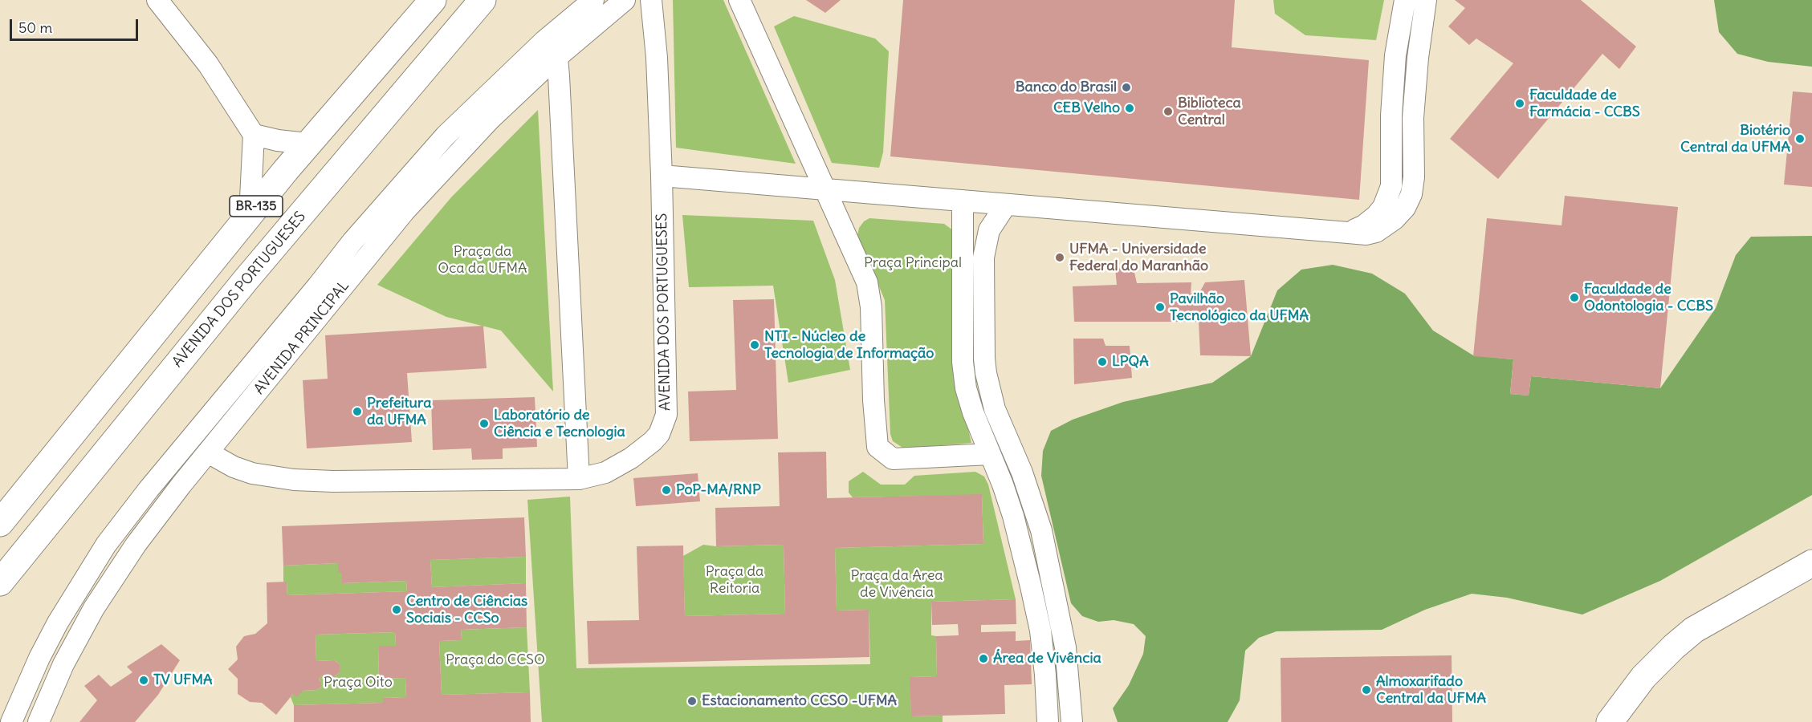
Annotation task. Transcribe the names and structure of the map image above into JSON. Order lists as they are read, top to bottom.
{
  "streets": {
    "main road": ["BR-135", "AVENIDA DOS PORTUGUESES"],
    "street": ["AVENIDA PRINCIPAL"]
  },
  "crossings": [
    ["AVENIDA DOS PORTUGUESES", "AVENIDA PRINCIPAL"]
  ],
  "parks": [
    "Praça da Oca da UFMA",
    "Praça Principal",
    "Praça da Reitoria",
    "Praça da Area de Vivência",
    "Praça do CCSO",
    "Praça Oito"
  ],
  "places": [
    "Banco do Brasil",
    "Faculdade de Farmácia - CCBS",
    "CEB Velho",
    "Biblioteca Central",
    "Biotério Central da UFMA",
    "UFMA - Universidade Federal do Maranhão",
    "Faculdade de Odontologia - CCBS",
    "Pavilhão Tecnológico da UFMA",
    "NTI - Núcleo de Tecnologia de Informação",
    "LPQA",
    "Prefeitura da UFMA",
    "Laboratório de Ciência e Tecnologia",
    "PoP-MA/RNP",
    "Centro de Ciências Sociais - CCSo",
    "Área de Vivência",
    "TV UFMA",
    "Almoxarifado Central da UFMA",
    "Estacionamento CCSO -UFMA"
  ],
  "scale_bar": "50 m"
}
